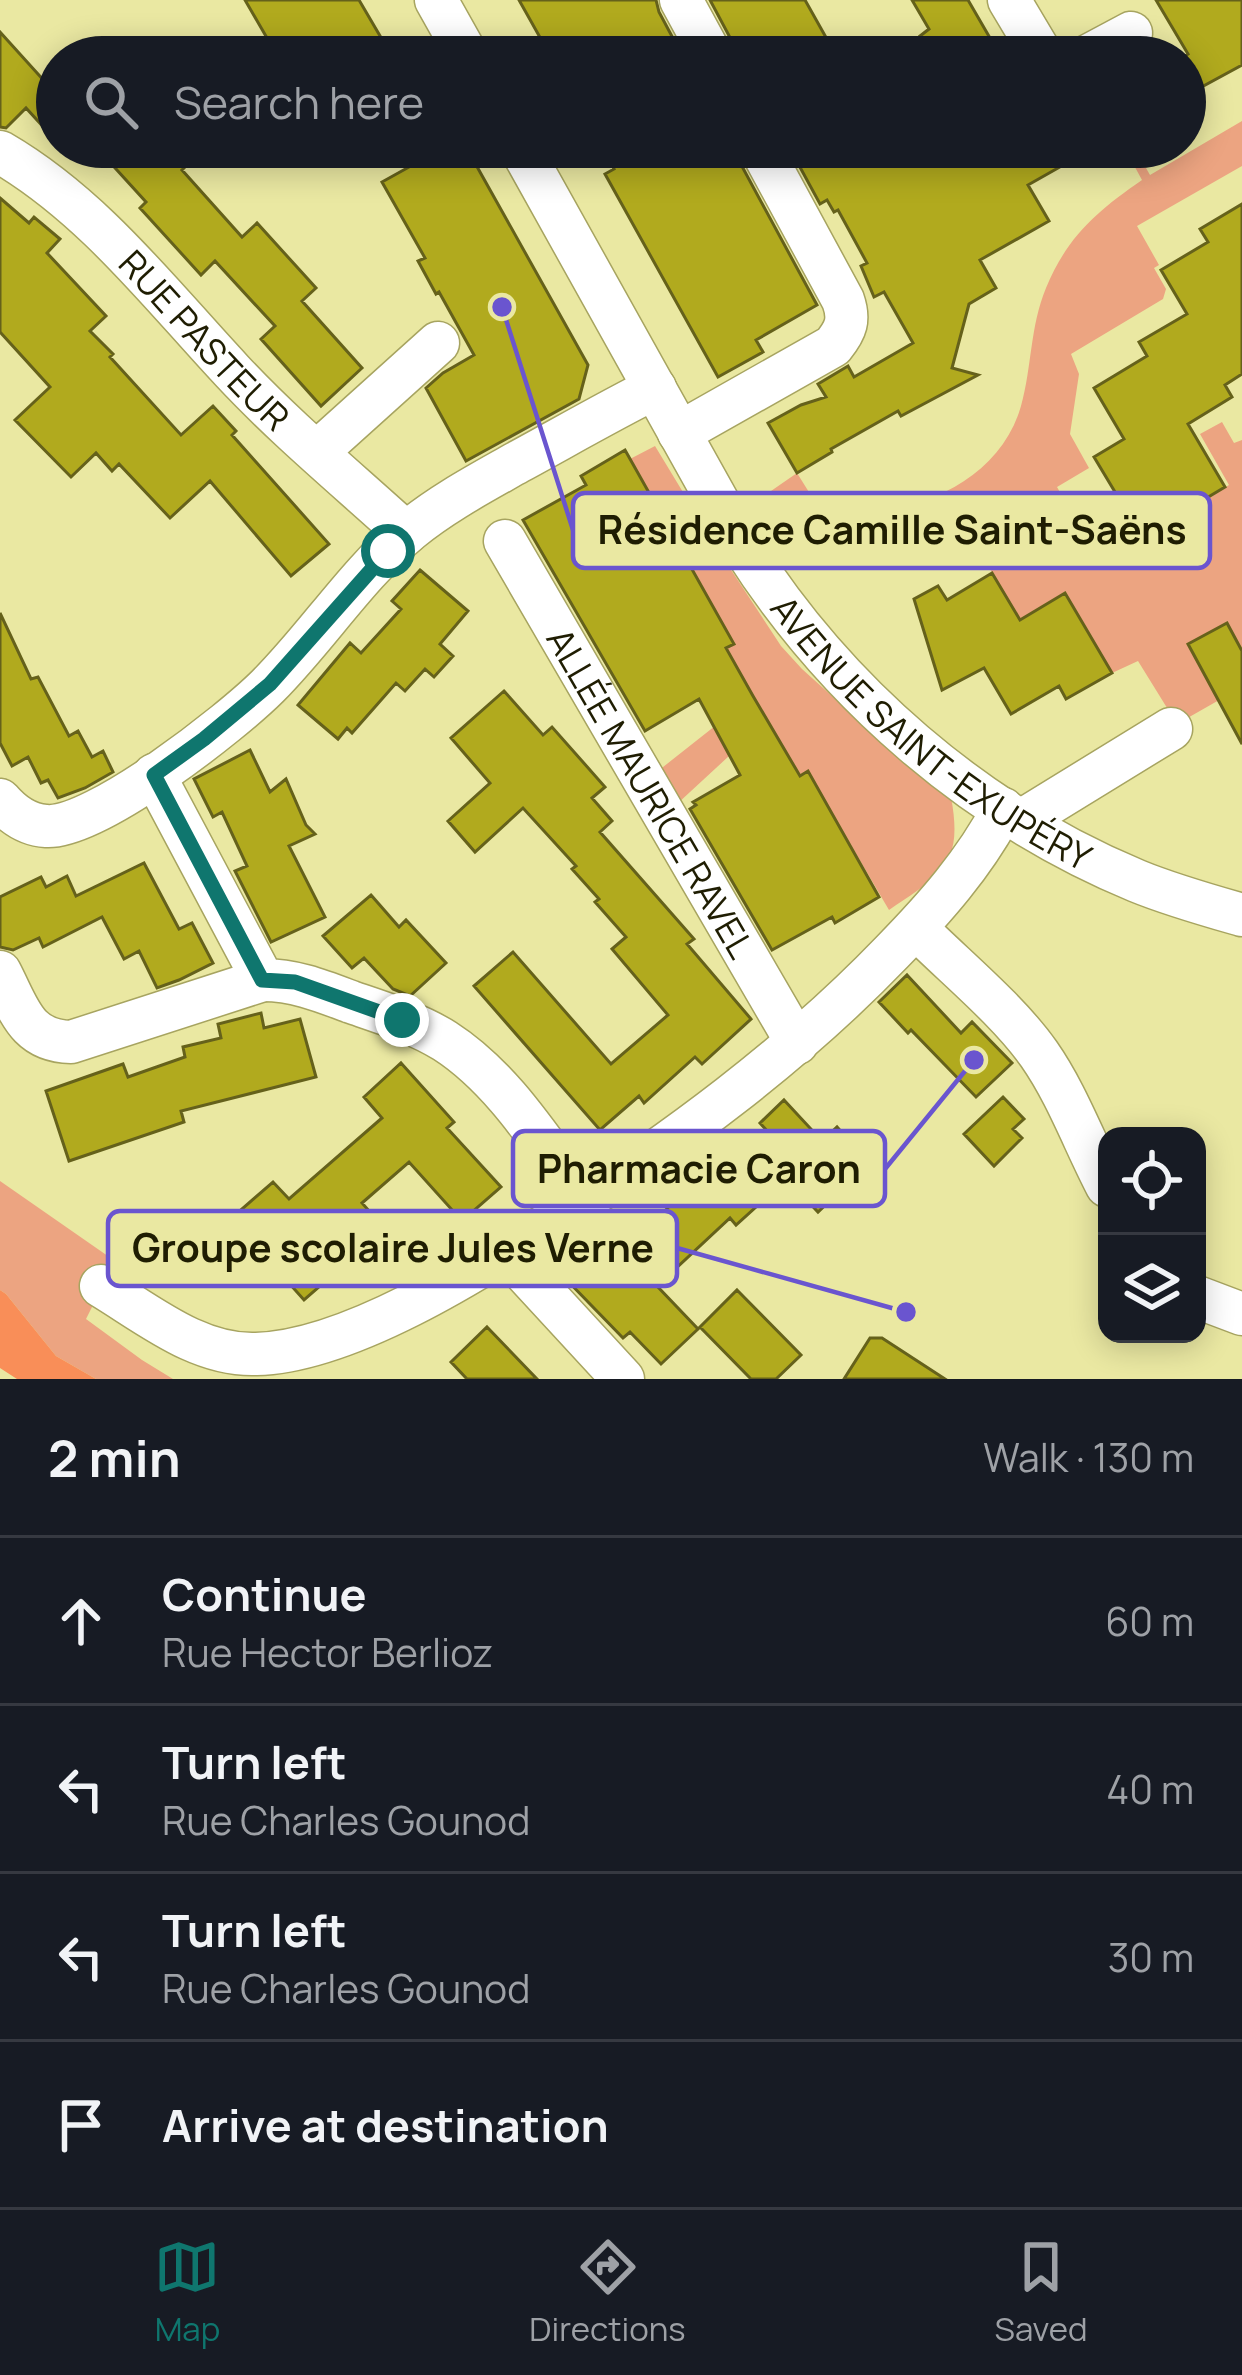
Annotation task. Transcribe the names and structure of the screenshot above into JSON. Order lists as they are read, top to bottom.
{
  "streets": {
    "street": ["RUE PASTEUR", "AVENUE SAINT-EXUPÉRY", "ALLÉE MAURICE RAVEL"]
  },
  "places": ["Résidence Camille Saint-Saëns", "Pharmacie Caron", "Groupe scolaire Jules Verne"],
  "page": {
    "search": "Search here",
    "heading": ["2 min", "Walk · 130 m"],
    "list": [
      ["Continue", "Rue Hector Berlioz", "60 m"],
      ["Turn left", "Rue Charles Gounod", "40 m"],
      ["Turn left", "Rue Charles Gounod", "30 m"],
      "Arrive at destination"
    ],
    "nav": ["Map", "Directions", "Saved"]
  }
}
